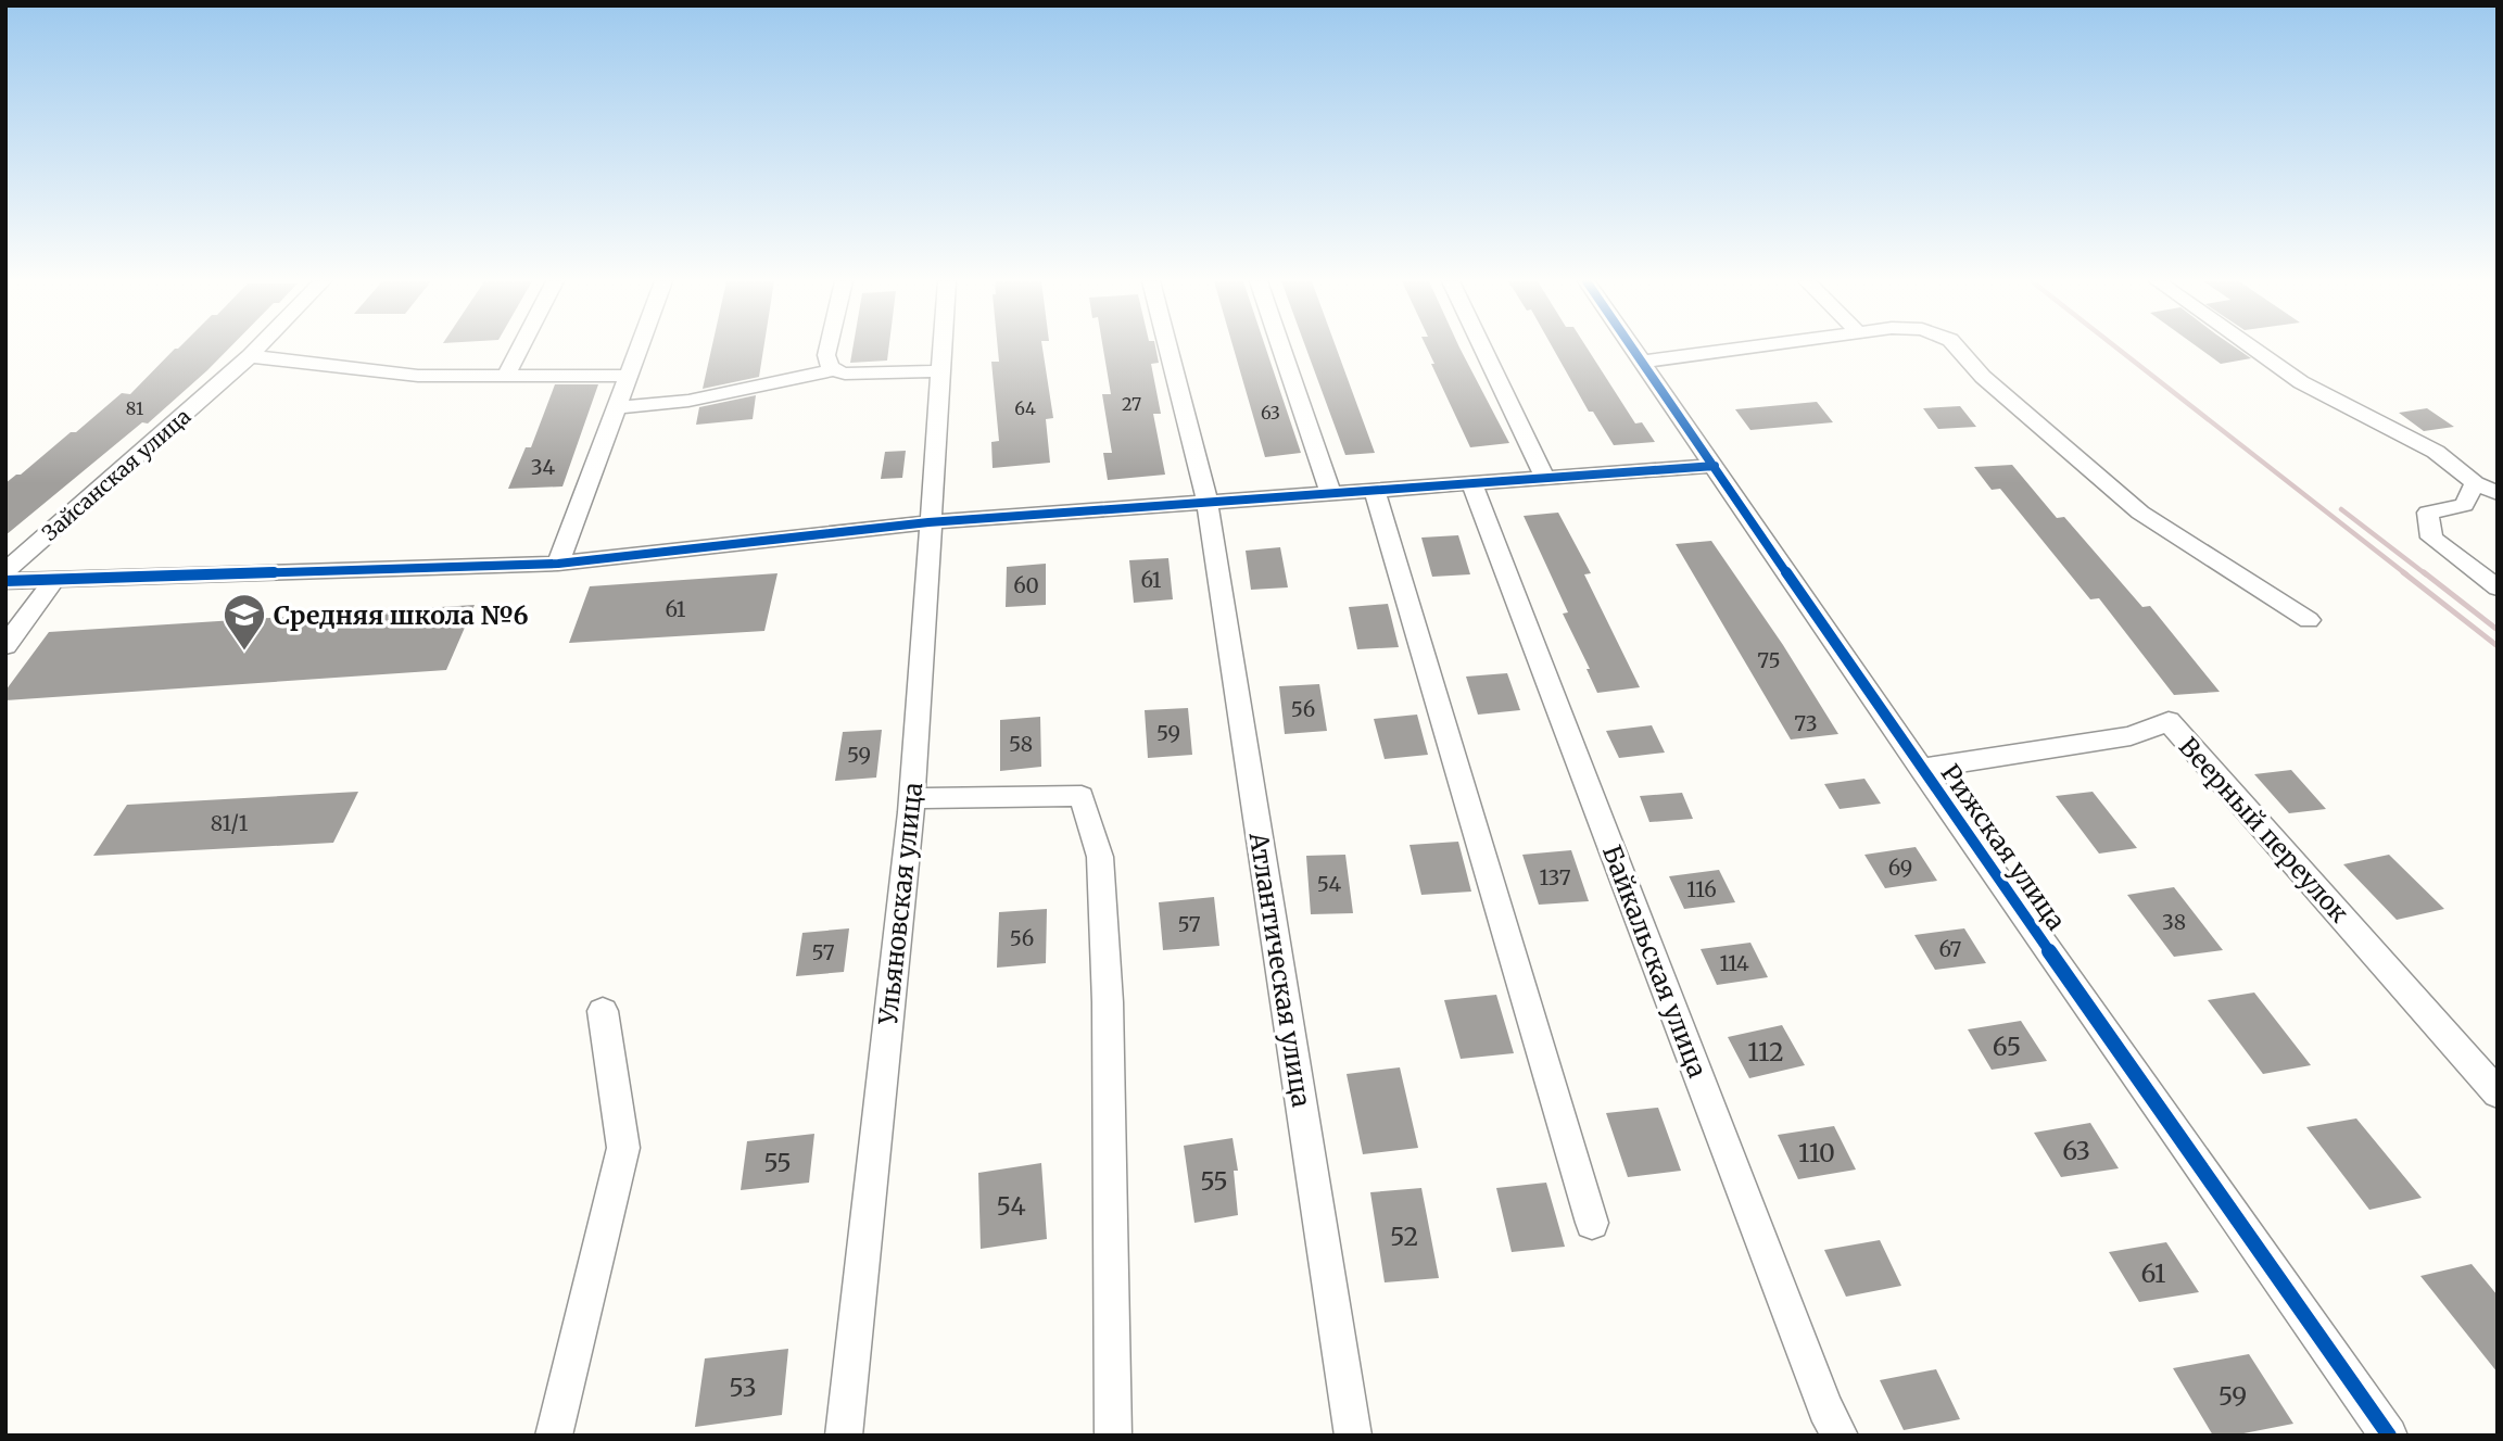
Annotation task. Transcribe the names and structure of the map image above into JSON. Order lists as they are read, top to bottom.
{
  "streets": {
    "street": [
      "Зайсанская улица",
      "Веерный переулок",
      "Рижская улица",
      "Ульяновская улица",
      "Байкальская улица",
      "Атлантическая улица"
    ]
  },
  "crossings": [
    ["Веерный переулок", "Рижская улица"]
  ],
  "places": {
    "school or university": ["Средняя школа №6"]
  },
  "house_numbers": [
    "27",
    "81",
    "64",
    "63",
    "34",
    "61",
    "60",
    "61",
    "75",
    "56",
    "73",
    "59",
    "58",
    "59",
    "81/1",
    "69",
    "137",
    "54",
    "116",
    "38",
    "57",
    "56",
    "67",
    "57",
    "114",
    "65",
    "112",
    "63",
    "110",
    "55",
    "55",
    "54",
    "52",
    "61",
    "53",
    "59"
  ]
}
